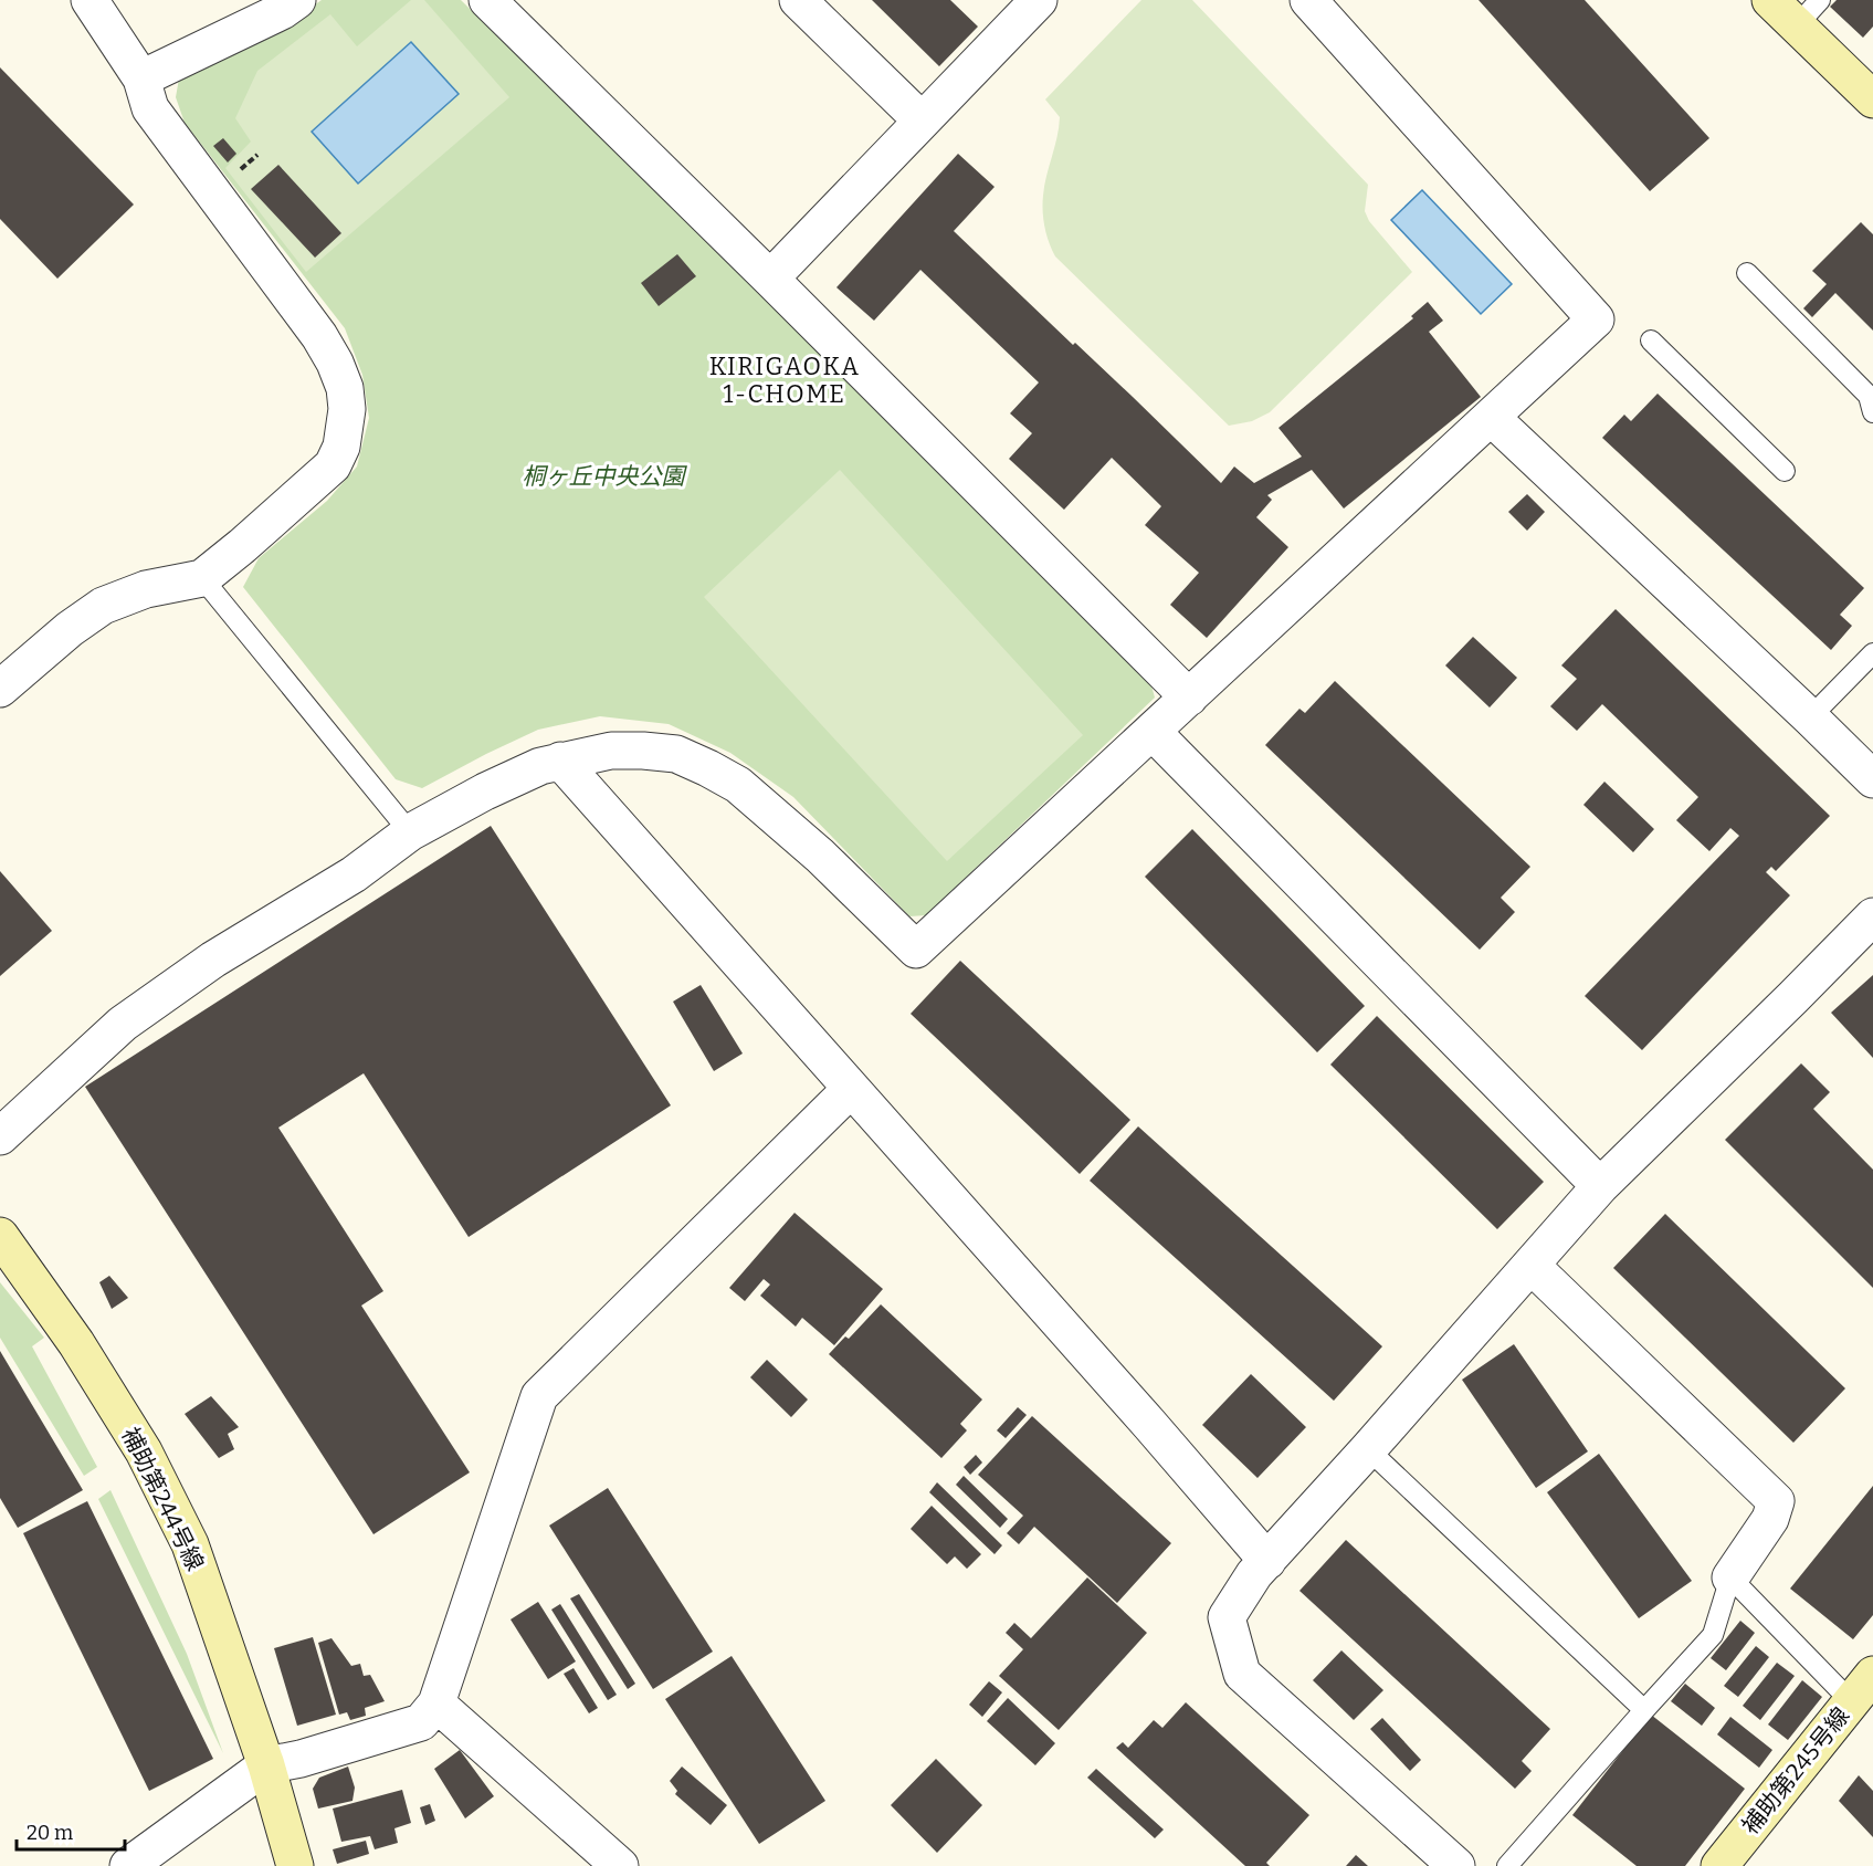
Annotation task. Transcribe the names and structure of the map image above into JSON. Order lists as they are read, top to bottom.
{
  "streets": {
    "street": ["補助第244号線", "補助第245号線"]
  },
  "districts": ["KIRIGAOKA 1-CHOME"],
  "parks": ["桐ヶ丘中央公園"],
  "scale_bar": "20 m"
}
